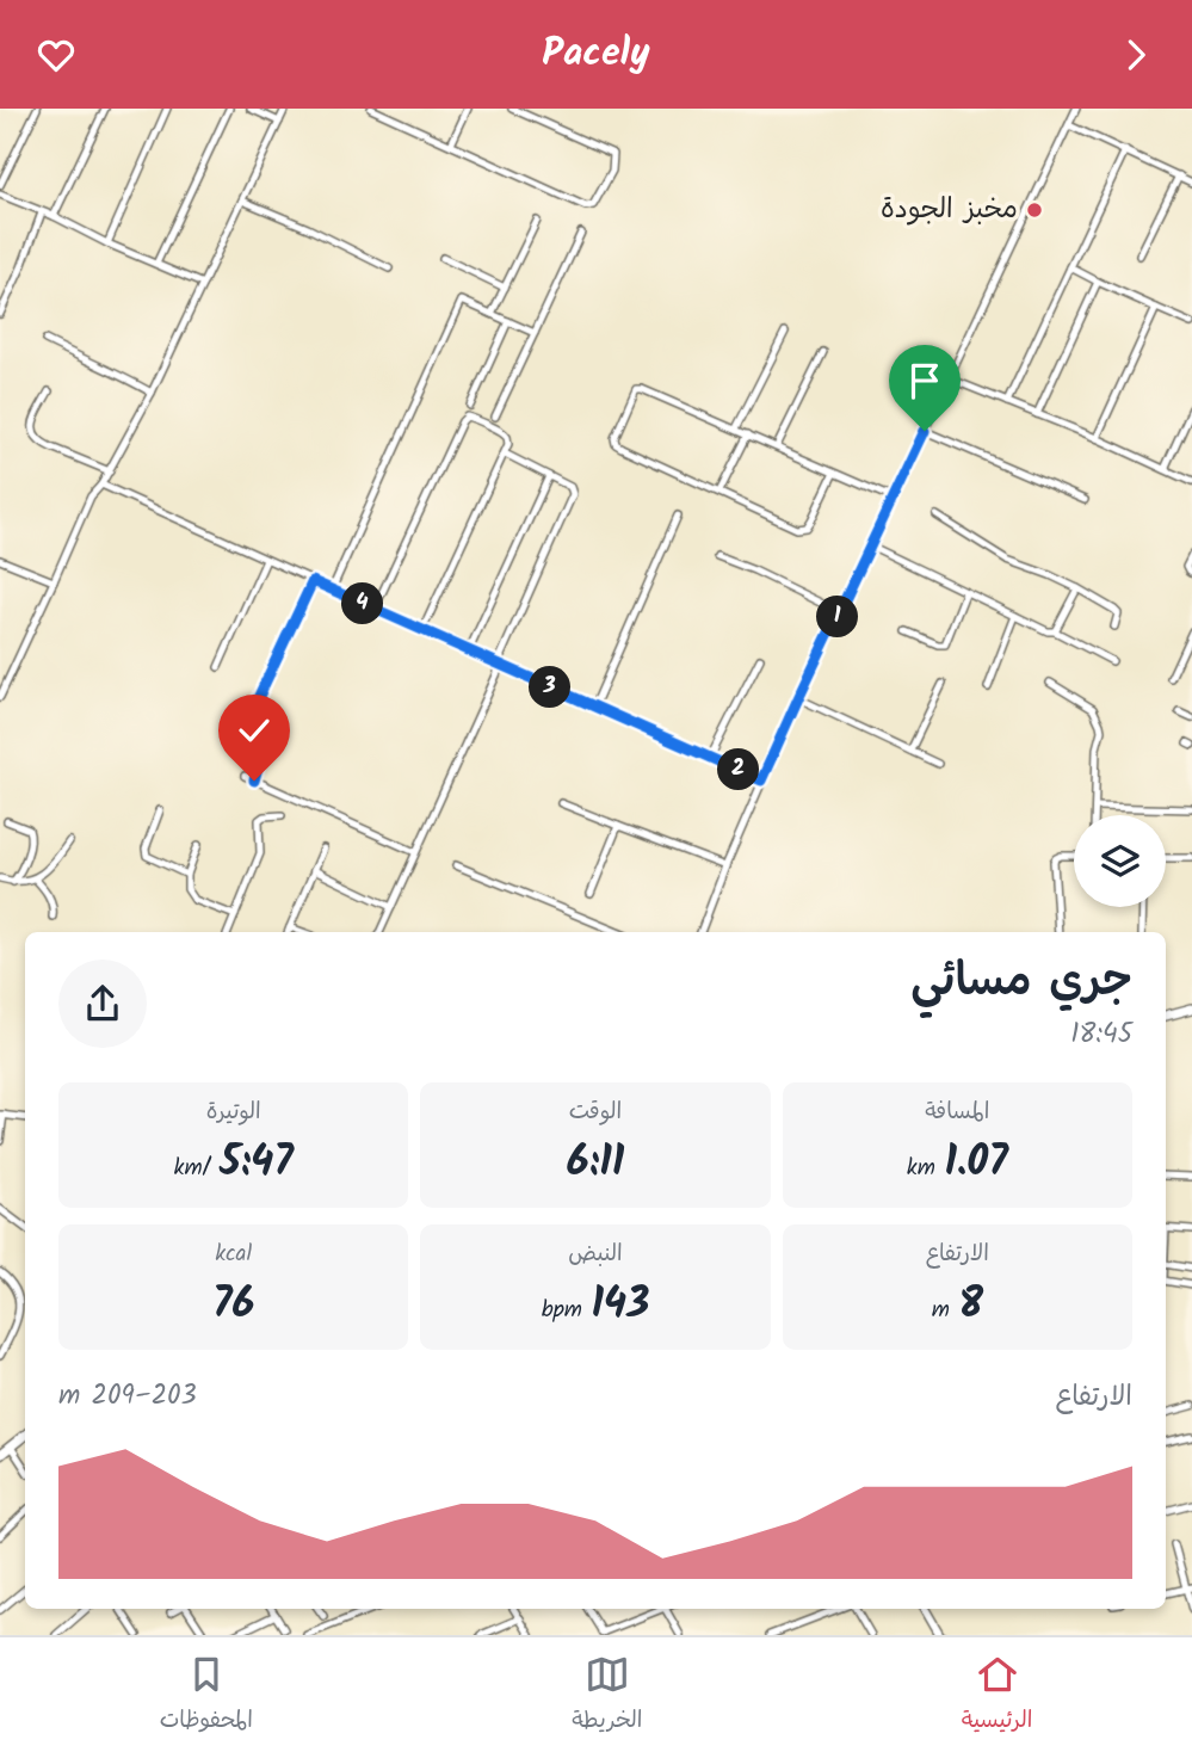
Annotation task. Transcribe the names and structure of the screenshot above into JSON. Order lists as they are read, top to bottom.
{
  "places": ["مخبز الجودة"],
  "page": {
    "header": "Pacely",
    "pins": [
      "4",
      "1",
      "3",
      "2"
    ],
    "heading": ["جري مسائي", "18:45"],
    "stats": [
      ["المسافة", "1.07 km"],
      ["الوقت", "6:11"],
      ["الوتيرة", "5:47 /km"],
      ["الارتفاع", "8 m"],
      ["النبض", "143 bpm"],
      ["kcal", "76"]
    ],
    "chart": ["الارتفاع", "203–209 m"],
    "tabs": ["الرئيسية", "الخريطة", "المحفوظات"]
  }
}
